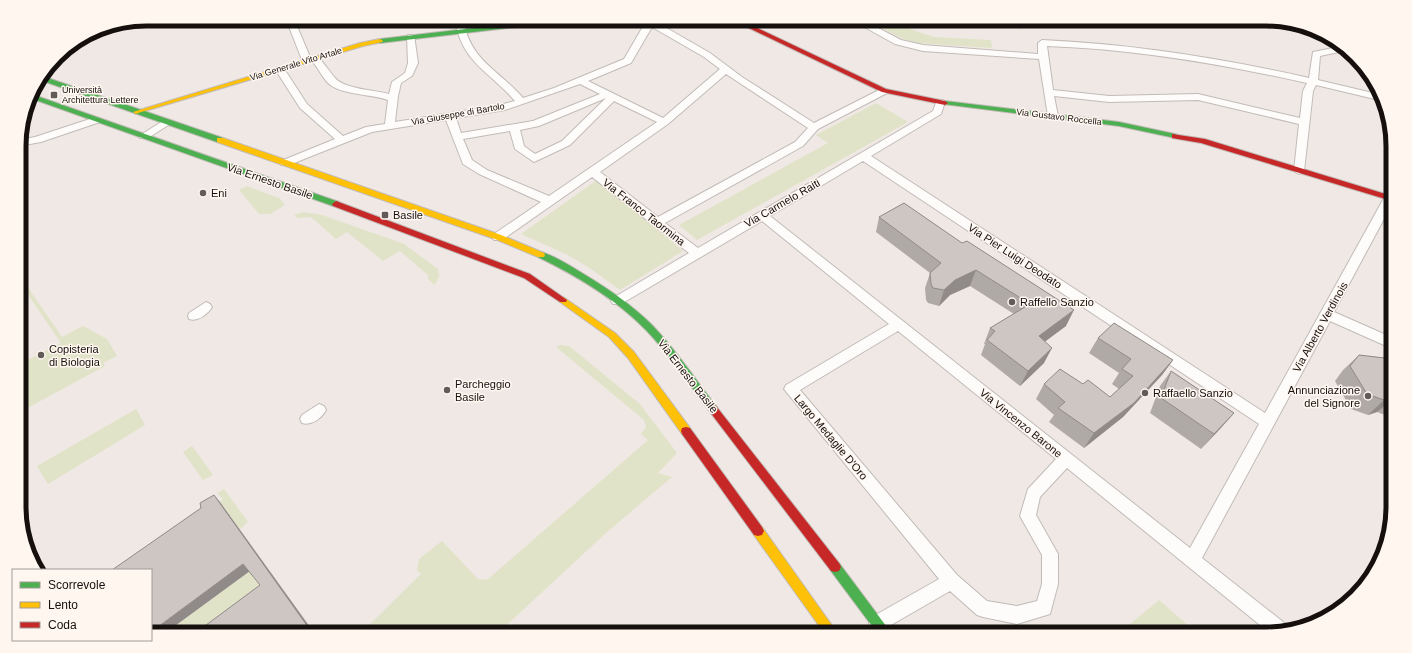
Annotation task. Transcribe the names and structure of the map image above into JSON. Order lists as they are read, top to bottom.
{
  "streets": {
    "main road": ["Via Generale Vito Artale", "Via Gustavo Roccella", "Via Ernesto Basile"],
    "street": [
      "Via Giuseppe di Bartolo",
      "Via Carmelo Raiti",
      "Via Franco Taormina",
      "Via Pier Luigi Deodato",
      "Via Alberto Verdinois",
      "Via Vincenzo Barone",
      "Largo Medaglie D'Oro"
    ]
  },
  "crossings": [
    ["Via Generale Vito Artale", "Via Ernesto Basile"],
    ["Via Giuseppe di Bartolo", "Via Ernesto Basile"],
    ["Via Gustavo Roccella", "Via Carmelo Raiti"],
    ["Via Ernesto Basile", "Via Carmelo Raiti"],
    ["Via Carmelo Raiti", "Via Franco Taormina"],
    ["Via Carmelo Raiti", "Via Pier Luigi Deodato"],
    ["Via Carmelo Raiti", "Via Vincenzo Barone"],
    ["Via Pier Luigi Deodato", "Via Alberto Verdinois"],
    ["Via Alberto Verdinois", "Via Vincenzo Barone"],
    ["Via Vincenzo Barone", "Largo Medaglie D'Oro"]
  ],
  "places": {
    "transit": ["Università Architettura Lettere", "Basile"],
    "other": [
      "Eni",
      "Raffello Sanzio",
      "Copisteria di Biologia",
      "Parcheggio Basile",
      "Raffaello Sanzio",
      "Annunciazione del Signore"
    ]
  },
  "legend": ["Scorrevole", "Lento", "Coda"]
}
